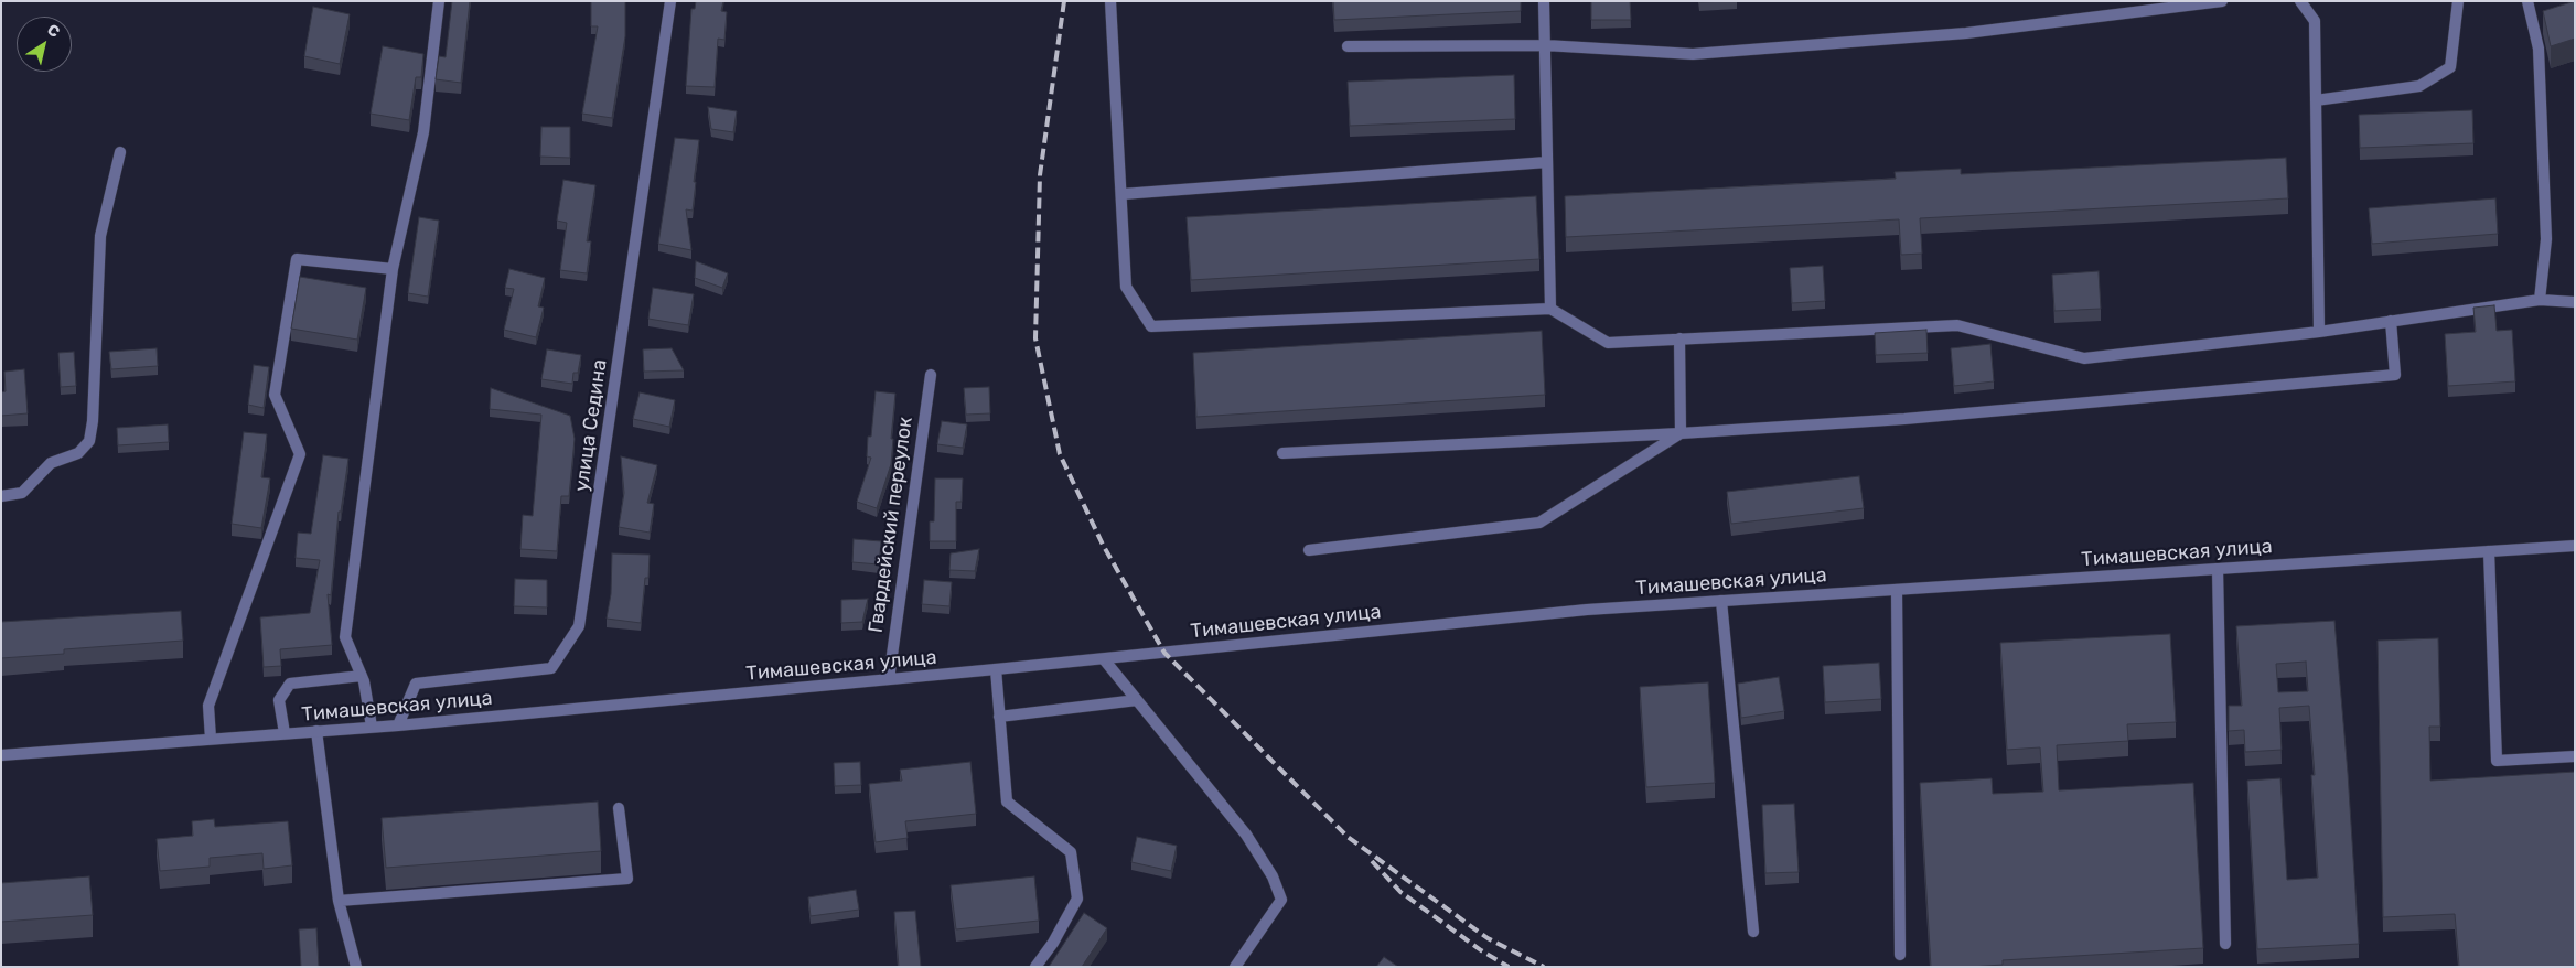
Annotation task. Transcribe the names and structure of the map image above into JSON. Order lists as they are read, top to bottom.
{
  "streets": {
    "street": ["улица Седина", "Гвардейский переулок", "Тимашевская улица"]
  },
  "crossings": [
    ["улица Седина", "Тимашевская улица"],
    ["Гвардейский переулок", "Тимашевская улица"]
  ],
  "north": "top right"
}
